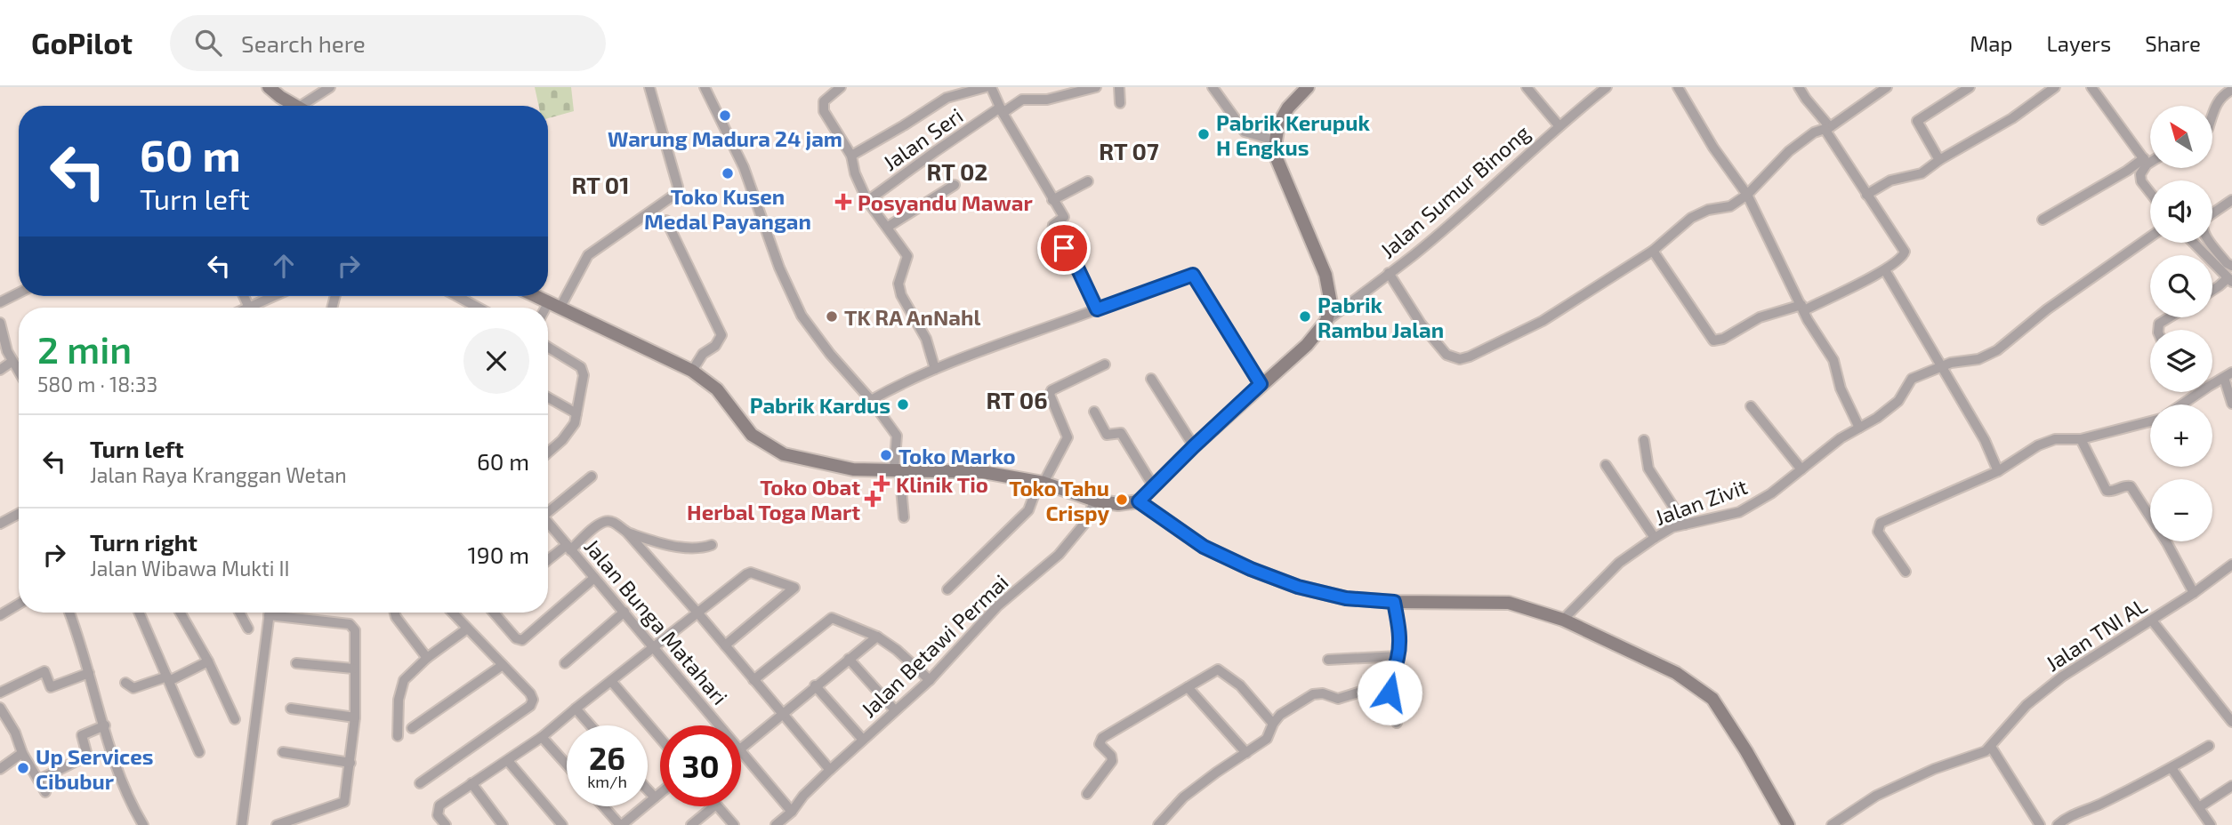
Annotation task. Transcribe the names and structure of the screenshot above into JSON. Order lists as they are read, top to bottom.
{
  "streets": {
    "street": [
      "Jalan Seri",
      "Jalan Sumur Binong",
      "Jalan Zivit",
      "Jalan Bunga Matahari",
      "Jalan TNI AL",
      "Jalan Betawi Permai"
    ]
  },
  "crossings": [
    ["Jalan Bunga Matahari", "Jalan Betawi Permai"]
  ],
  "districts": [
    "RT 07",
    "RT 02",
    "RT 01",
    "RT 06"
  ],
  "places": {
    "other": [
      "Warung Madura 24 jam",
      "Pabrik Kerupuk H Engkus",
      "Toko Kusen Medal Payangan",
      "TK RA AnNahl",
      "Pabrik Rambu Jalan",
      "Pabrik Kardus",
      "Toko Marko",
      "Toko Tahu Crispy",
      "Up Services Cibubur"
    ],
    "health": ["Posyandu Mawar", "Klinik Tio", "Toko Obat Herbal Toga Mart"]
  },
  "north": "top left",
  "page": {
    "header": "GoPilot",
    "search": "Search here",
    "nav": ["Map", "Layers", "Share"],
    "map_buttons": ["+", "−"],
    "turn": ["60 m", "Turn left"],
    "heading": ["2 min", "580 m · 18:33"],
    "list": [
      {
        "name": "Turn left",
        "note": "Jalan Raya Kranggan Wetan",
        "value": "60 m"
      },
      {
        "name": "Turn right",
        "note": "Jalan Wibawa Mukti II",
        "value": "190 m"
      }
    ],
    "speed": "26 km/h",
    "limit": "30"
  }
}
